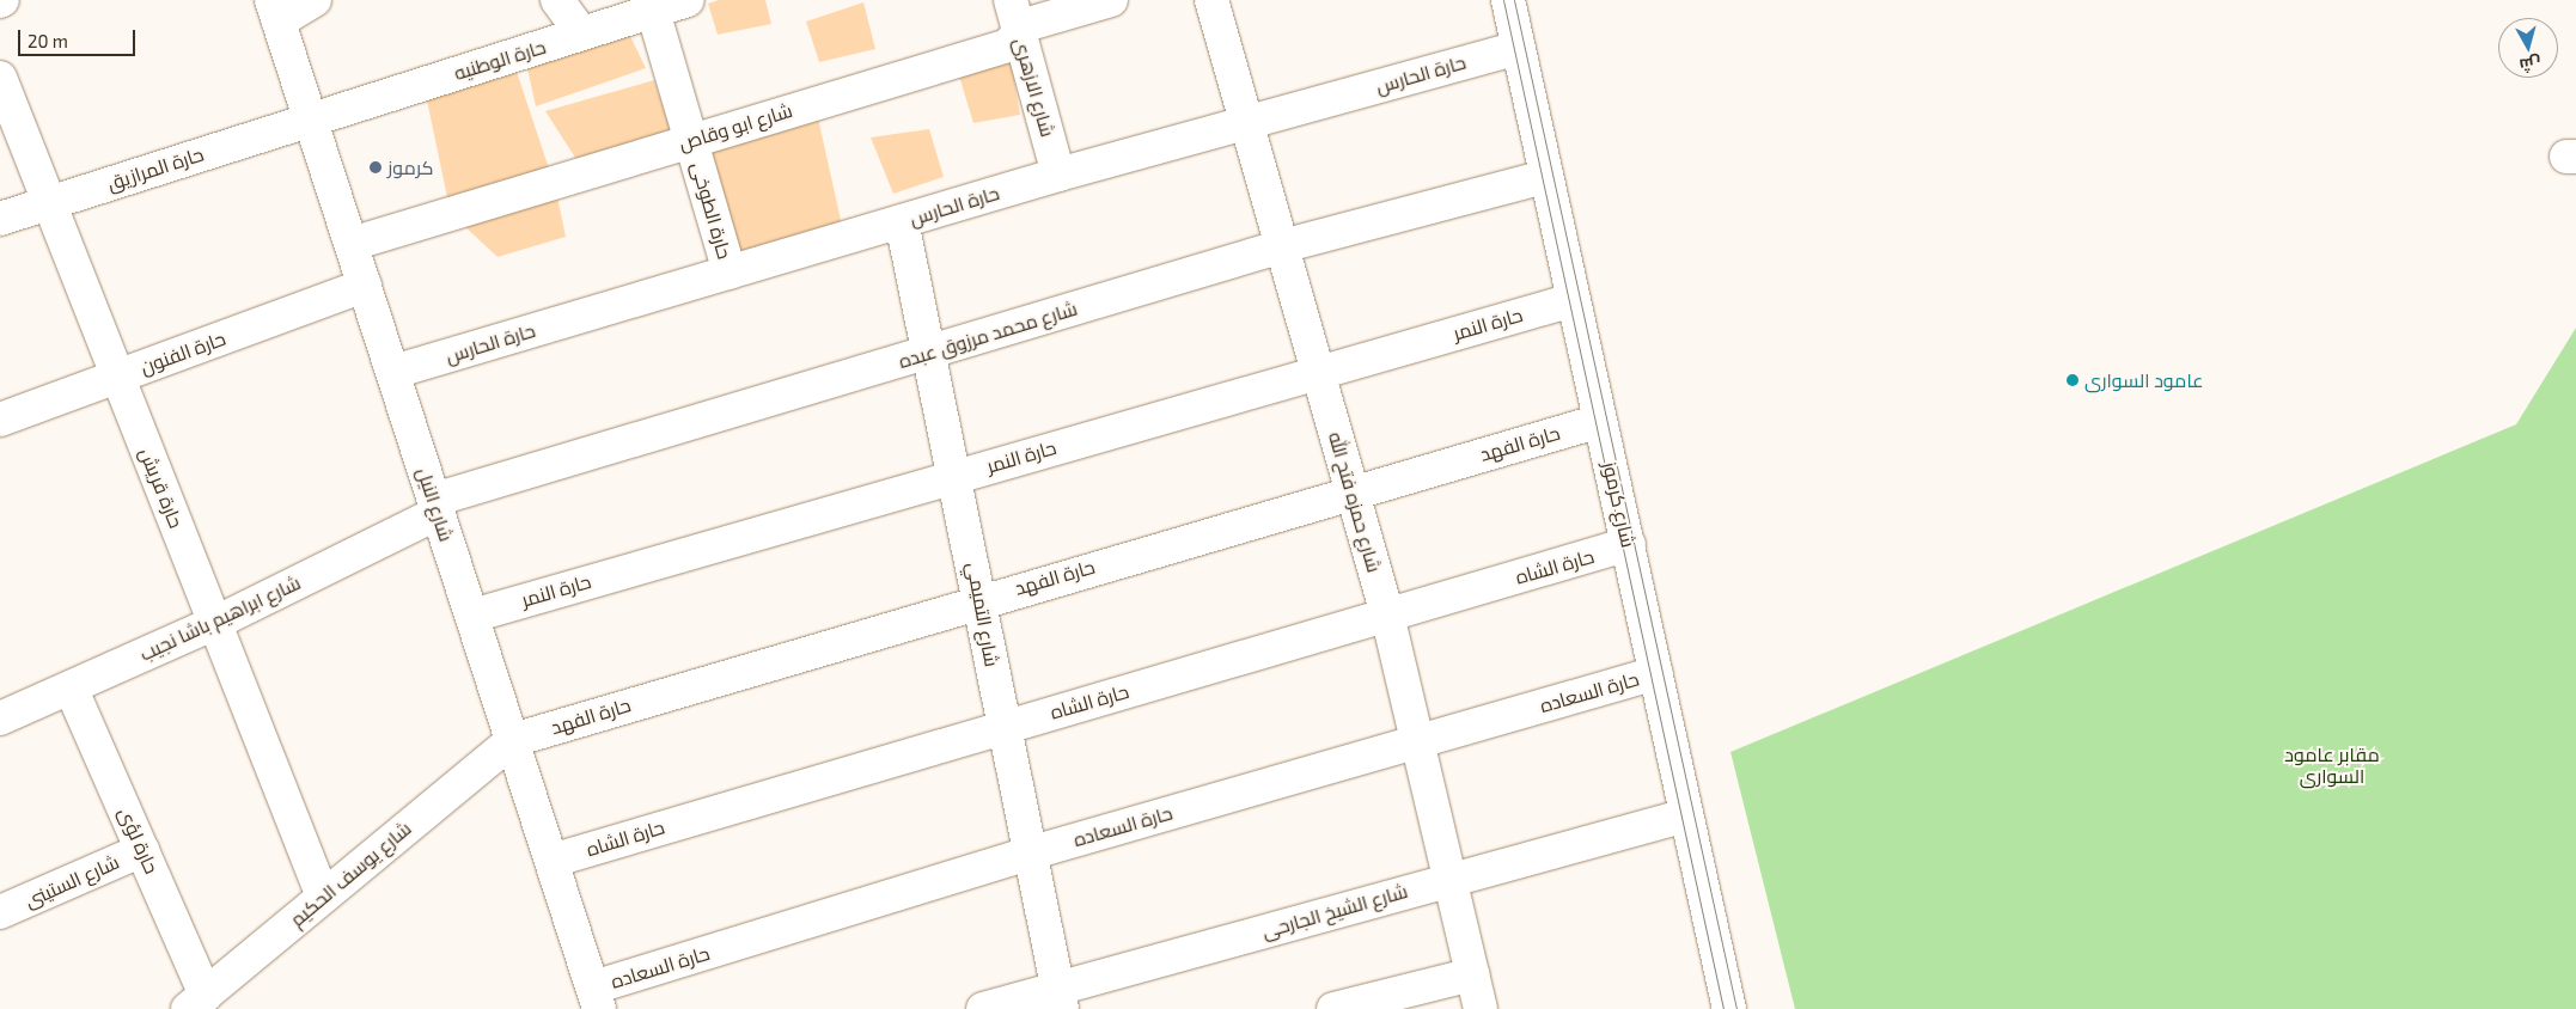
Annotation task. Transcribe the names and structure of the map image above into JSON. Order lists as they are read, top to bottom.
{
  "streets": {
    "street": [
      "حارة الوطنيه",
      "حارة الحارس",
      "شارع الازهرى",
      "شارع ابو وقاص",
      "حارة المرازيق",
      "حارة الطوخى",
      "حارة النمر",
      "شارع محمد مرزوق عبده",
      "حارة الفنون",
      "حارة الفهد",
      "حارة قريش",
      "شارع حمزه فتح الله",
      "شارع النيل",
      "شارع كرموز",
      "حارة الشاه",
      "شارع التميمي",
      "شارع ابراهيم باشا نجيب",
      "حارة السعاده",
      "حارة لؤى",
      "شارع يوسف الحكيم",
      "شارع الستينى",
      "شارع الشيخ الجارحى"
    ]
  },
  "crossings": [
    ["حارة الوطنيه", "حارة المرازيق"],
    ["حارة الوطنيه", "حارة الطوخى"],
    ["حارة الوطنيه", "شارع النيل"],
    ["حارة الحارس", "شارع الازهرى"],
    ["حارة الحارس", "حارة الطوخى"],
    ["حارة الحارس", "شارع حمزه فتح الله"],
    ["حارة الحارس", "شارع النيل"],
    ["حارة الحارس", "شارع كرموز"],
    ["حارة الحارس", "شارع التميمي"],
    ["شارع الازهرى", "شارع ابو وقاص"],
    ["شارع ابو وقاص", "حارة الطوخى"],
    ["شارع ابو وقاص", "شارع النيل"],
    ["حارة المرازيق", "حارة قريش"],
    ["حارة المرازيق", "شارع النيل"],
    ["حارة النمر", "شارع حمزه فتح الله"],
    ["حارة النمر", "شارع النيل"],
    ["حارة النمر", "شارع كرموز"],
    ["حارة النمر", "شارع التميمي"],
    ["شارع محمد مرزوق عبده", "شارع حمزه فتح الله"],
    ["شارع محمد مرزوق عبده", "شارع النيل"],
    ["شارع محمد مرزوق عبده", "شارع كرموز"],
    ["شارع محمد مرزوق عبده", "شارع التميمي"],
    ["شارع محمد مرزوق عبده", "شارع ابراهيم باشا نجيب"],
    ["حارة الفنون", "حارة قريش"],
    ["حارة الفنون", "شارع النيل"],
    ["حارة الفهد", "شارع حمزه فتح الله"],
    ["حارة الفهد", "شارع النيل"],
    ["حارة الفهد", "شارع كرموز"],
    ["حارة الفهد", "شارع التميمي"],
    ["حارة الفهد", "شارع يوسف الحكيم"],
    ["حارة قريش", "شارع ابراهيم باشا نجيب"],
    ["حارة قريش", "شارع يوسف الحكيم"],
    ["شارع حمزه فتح الله", "حارة الشاه"],
    ["شارع حمزه فتح الله", "حارة السعاده"],
    ["شارع حمزه فتح الله", "شارع الشيخ الجارحى"],
    ["شارع النيل", "حارة الشاه"],
    ["شارع النيل", "شارع ابراهيم باشا نجيب"],
    ["شارع النيل", "حارة السعاده"],
    ["شارع النيل", "شارع يوسف الحكيم"],
    ["شارع كرموز", "حارة الشاه"],
    ["شارع كرموز", "حارة السعاده"],
    ["شارع كرموز", "شارع الشيخ الجارحى"],
    ["حارة الشاه", "شارع التميمي"],
    ["شارع التميمي", "حارة السعاده"],
    ["شارع التميمي", "شارع الشيخ الجارحى"],
    ["شارع ابراهيم باشا نجيب", "حارة لؤى"],
    ["حارة لؤى", "شارع يوسف الحكيم"],
    ["حارة لؤى", "شارع الستينى"]
  ],
  "parks": ["مقابر عامود السوارى"],
  "places": ["كرموز", "عامود السوارى"],
  "scale_bar": "20 m",
  "north": "bottom"
}
